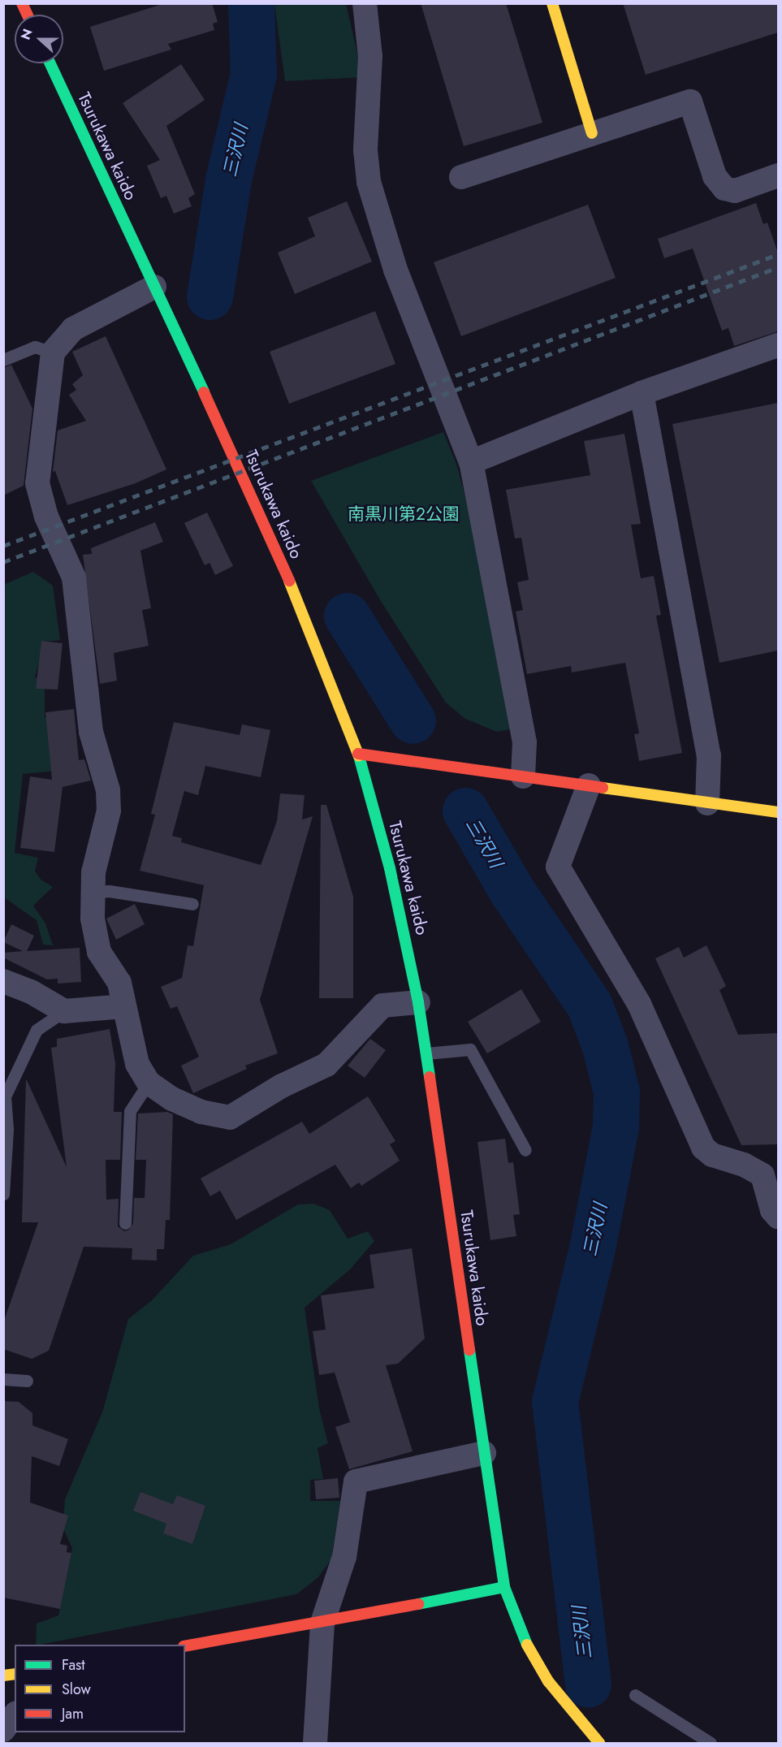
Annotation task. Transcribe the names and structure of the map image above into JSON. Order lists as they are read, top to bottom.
{
  "streets": {
    "main road": ["Tsurukawa kaido"]
  },
  "water": ["三沢川"],
  "parks": ["南黒川第2公園"],
  "legend": ["Fast", "Slow", "Jam"],
  "north": "left"
}
